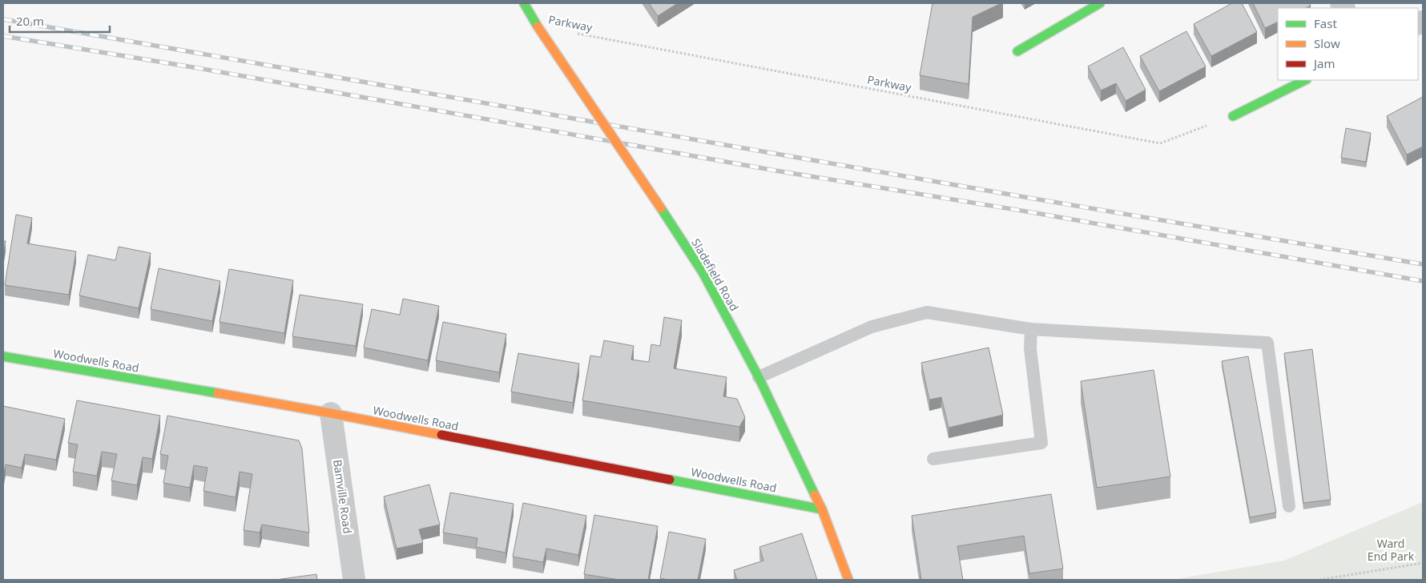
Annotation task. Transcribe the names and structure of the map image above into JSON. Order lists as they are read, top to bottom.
{
  "streets": {
    "street": ["Sladefield Road", "Woodwells Road", "Bamville Road"],
    "path": ["Parkway"]
  },
  "crossings": [
    ["Parkway", "Sladefield Road"],
    ["Sladefield Road", "Woodwells Road"],
    ["Woodwells Road", "Bamville Road"]
  ],
  "parks": ["Ward End Park"],
  "legend": ["Fast", "Slow", "Jam"],
  "scale_bar": "20 m"
}
